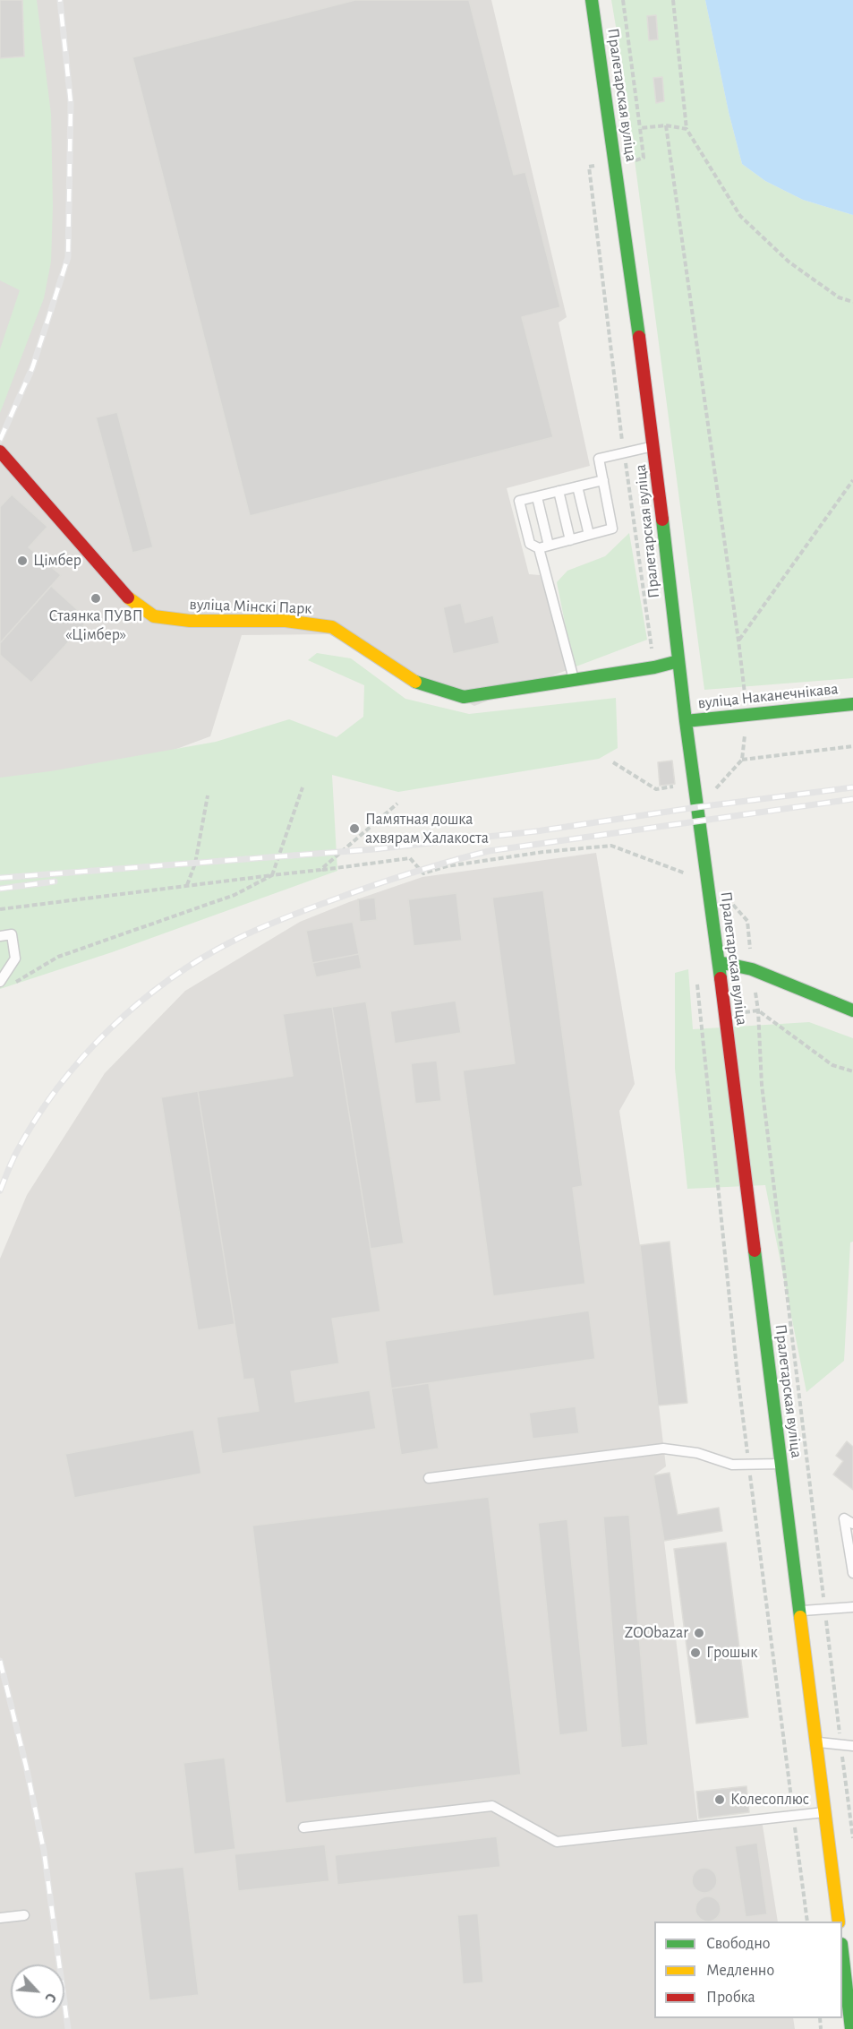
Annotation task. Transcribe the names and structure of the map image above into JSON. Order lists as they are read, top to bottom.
{
  "streets": {
    "main road": ["Пралетарская вуліца", "вуліца Мінскі Парк", "вуліца Наканечнікава"]
  },
  "crossings": [
    ["Пралетарская вуліца", "вуліца Мінскі Парк"],
    ["Пралетарская вуліца", "вуліца Наканечнікава"]
  ],
  "places": [
    "Цімбер",
    "Стаянка ПУВП «Цімбер»",
    "Памятная дошка ахвярам Халакоста",
    "ZOObazar",
    "Грошык",
    "Колесоплюс"
  ],
  "legend": ["Свободно", "Медленно", "Пробка"],
  "north": "bottom right"
}
